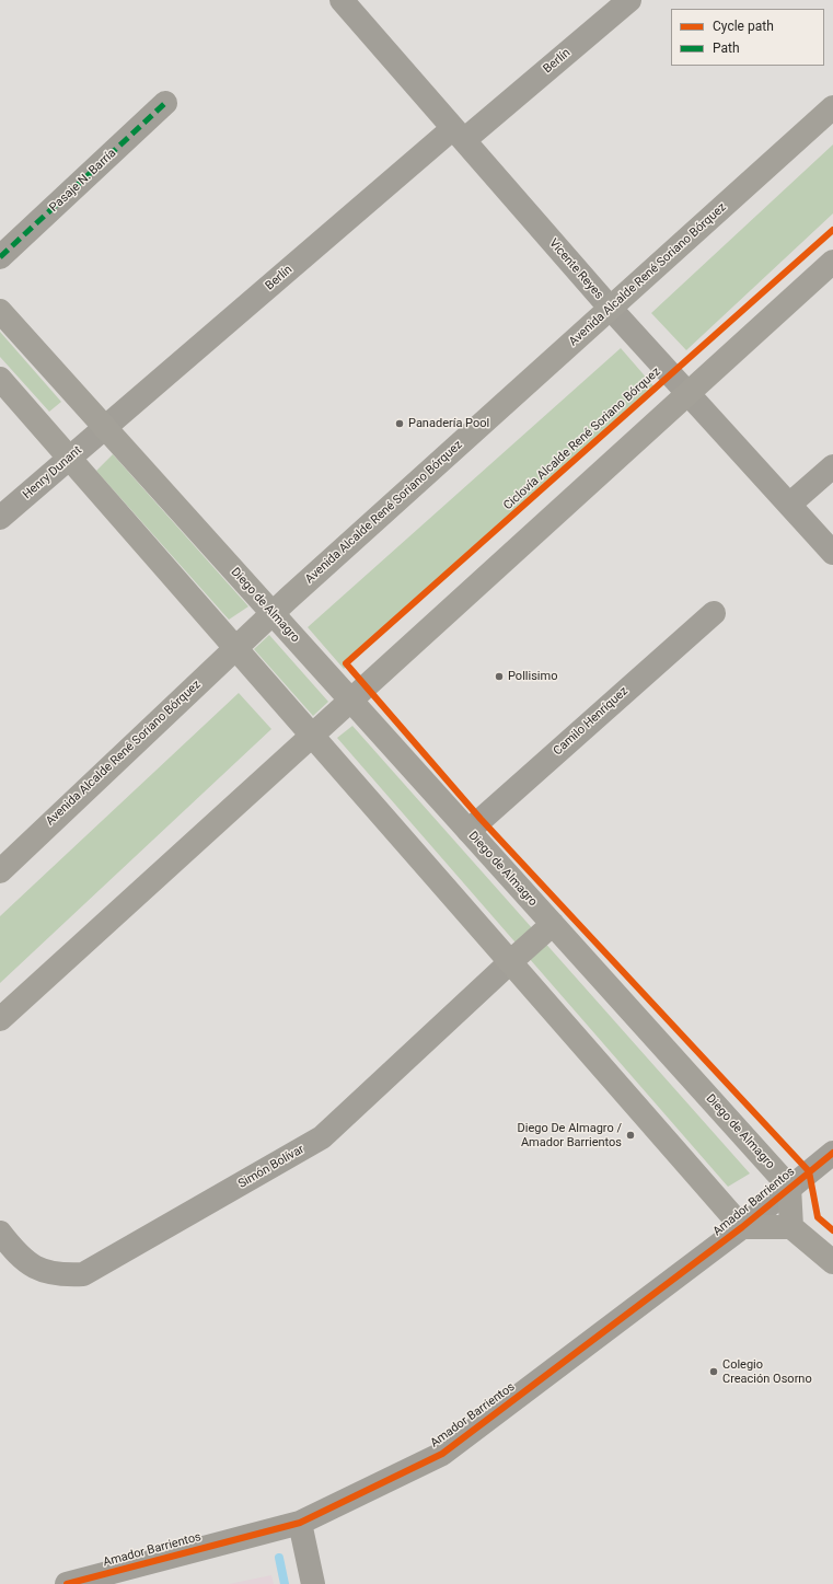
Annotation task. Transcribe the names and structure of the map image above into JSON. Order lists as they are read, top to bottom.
{
  "streets": {
    "main road": ["Avenida Alcalde René Soriano Bórquez", "Diego de Almagro"],
    "street": [
      "Berlín",
      "Pasaje N. Barría",
      "Vicente Reyes",
      "Henry Dunant",
      "Camilo Henríquez",
      "Simón Bolívar",
      "Amador Barrientos"
    ],
    "cycle path": ["Ciclovía Alcalde René Soriano Bórquez"]
  },
  "crossings": [
    ["Berlín", "Vicente Reyes"],
    ["Berlín", "Henry Dunant"],
    ["Berlín", "Diego de Almagro"],
    ["Vicente Reyes", "Avenida Alcalde René Soriano Bórquez"],
    ["Avenida Alcalde René Soriano Bórquez", "Diego de Almagro"],
    ["Henry Dunant", "Diego de Almagro"],
    ["Diego de Almagro", "Camilo Henríquez"],
    ["Diego de Almagro", "Amador Barrientos"]
  ],
  "places": [
    "Panadería Pool",
    "Pollisimo",
    "Diego De Almagro / Amador Barrientos",
    "Colegio Creación Osorno"
  ],
  "legend": ["Cycle path", "Path"]
}
